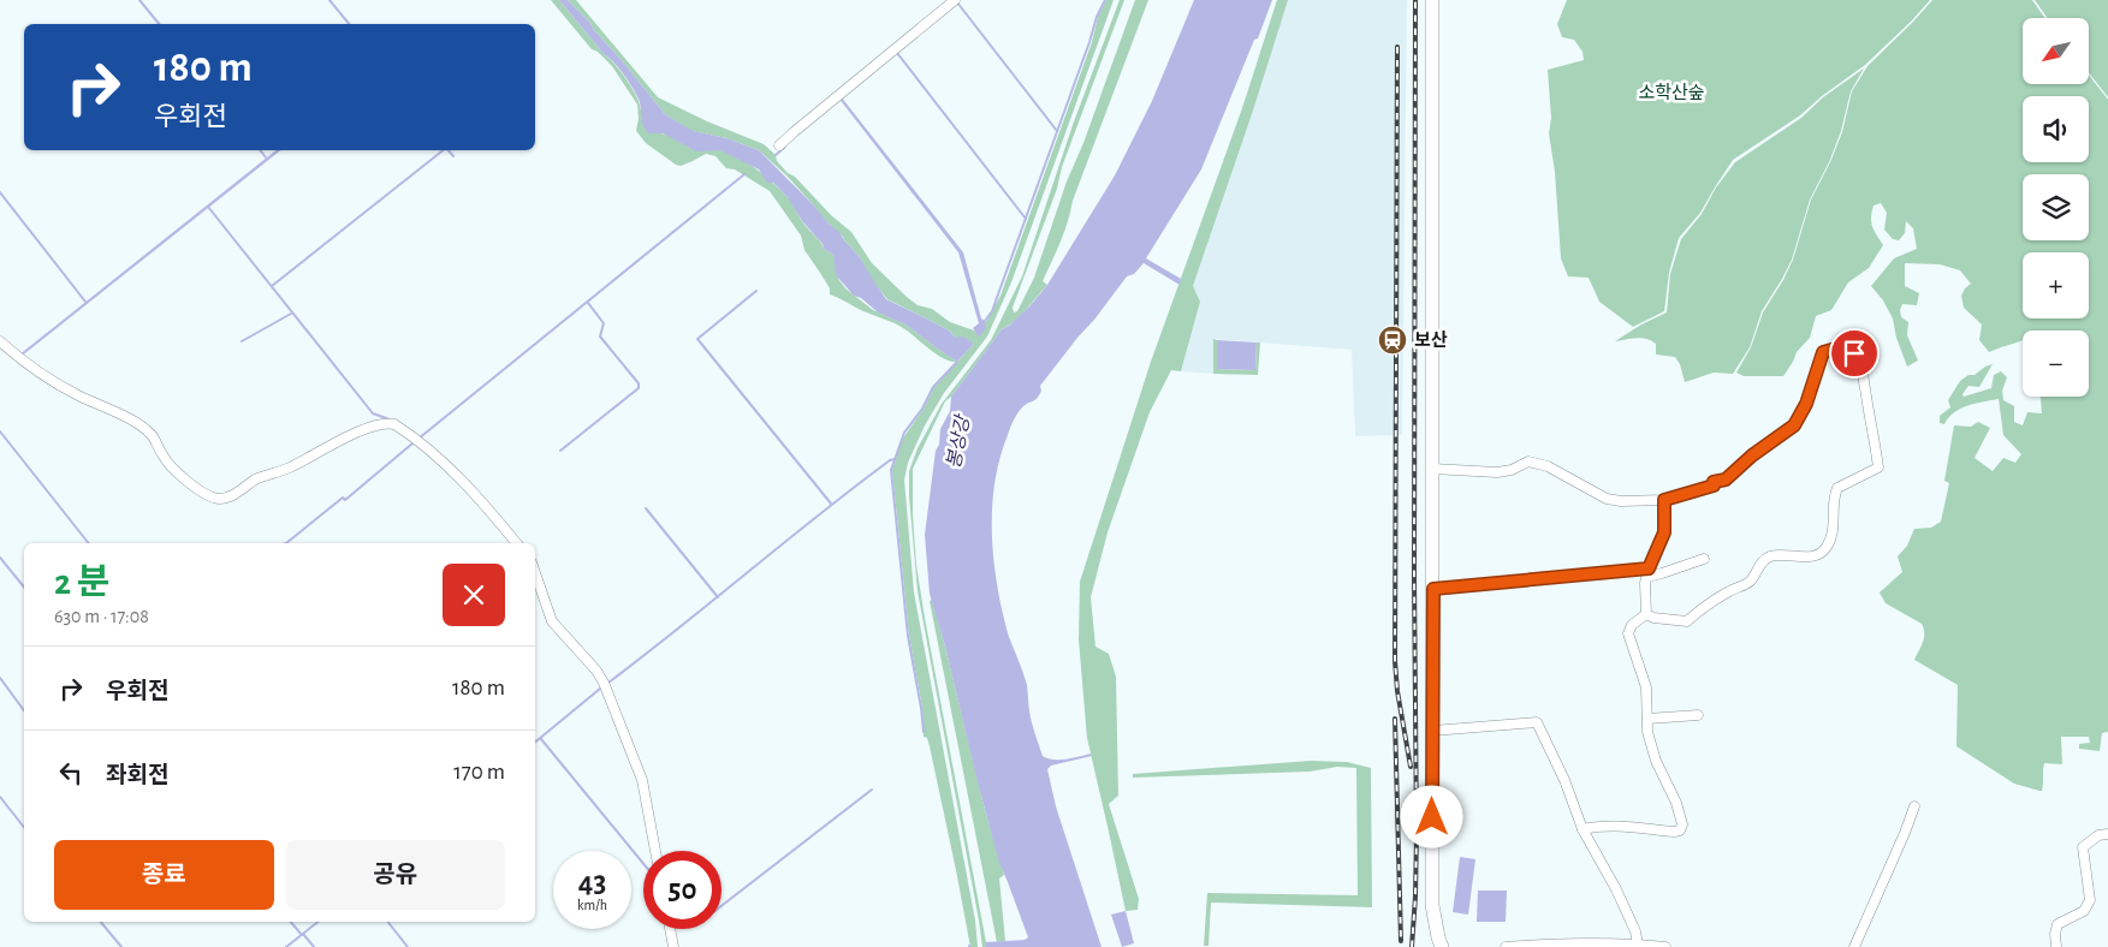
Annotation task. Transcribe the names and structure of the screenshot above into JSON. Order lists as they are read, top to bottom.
{
  "water": ["봉상강"],
  "parks": ["소학산숲"],
  "places": {
    "station": ["보산"]
  },
  "north": "bottom left",
  "page": {
    "map_buttons": ["+", "−"],
    "turn": ["180 m", "우회전"],
    "heading": ["2 분", "630 m · 17:08"],
    "list": [
      {
        "name": "우회전",
        "value": "180 m"
      },
      {
        "name": "좌회전",
        "value": "170 m"
      }
    ],
    "buttons": ["종료", "공유"],
    "speed": "43 km/h",
    "limit": "50"
  }
}
